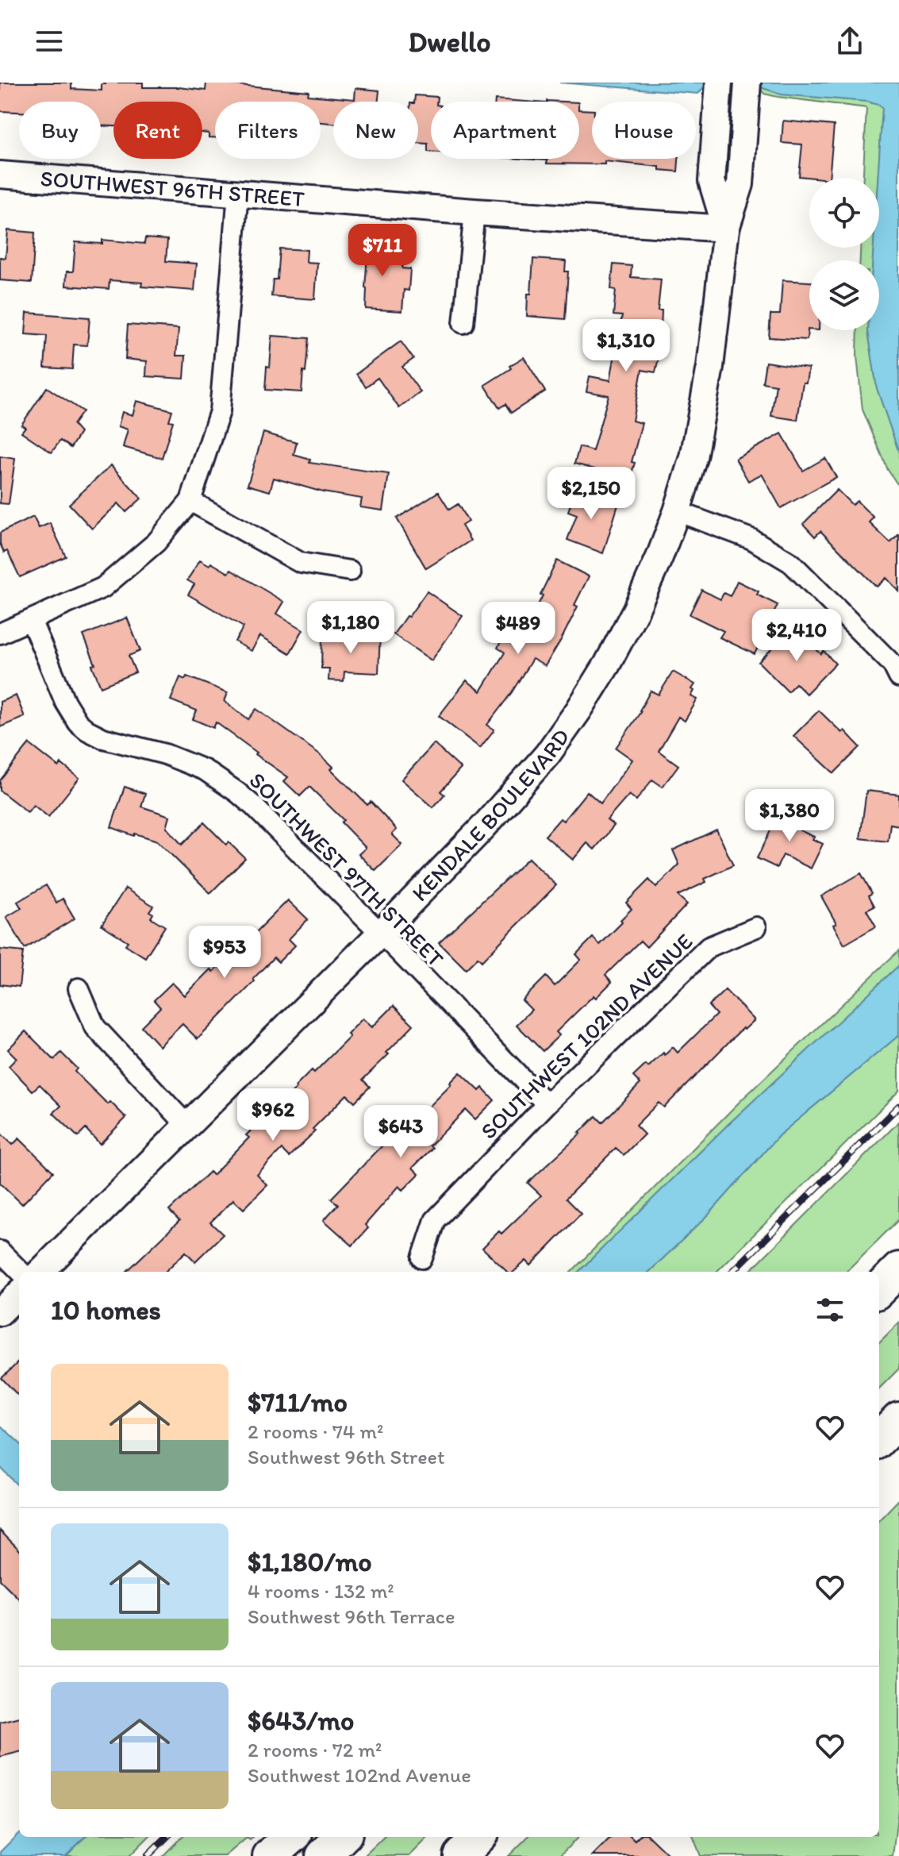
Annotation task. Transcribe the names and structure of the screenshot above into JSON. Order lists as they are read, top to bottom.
{
  "streets": {
    "street": [
      "SOUTHWEST 96TH STREET",
      "KENDALE BOULEVARD",
      "SOUTHWEST 97TH STREET",
      "SOUTHWEST 102ND AVENUE"
    ]
  },
  "crossings": [
    ["SOUTHWEST 96TH STREET", "KENDALE BOULEVARD"],
    ["KENDALE BOULEVARD", "SOUTHWEST 97TH STREET"],
    ["SOUTHWEST 97TH STREET", "SOUTHWEST 102ND AVENUE"]
  ],
  "page": {
    "header": "Dwello",
    "chip": [
      "Buy",
      "Rent",
      "Filters",
      "New",
      "Apartment",
      "House"
    ],
    "price": [
      "$711",
      "$1,310",
      "$2,150",
      "$1,180",
      "$489",
      "$2,410",
      "$1,380",
      "$953",
      "$962",
      "$643"
    ],
    "heading": "10 homes",
    "list": [
      {
        "name": "$711/mo",
        "note": "2 rooms · 74 m² · Southwest 96th Street"
      },
      {
        "name": "$1,180/mo",
        "note": "4 rooms · 132 m² · Southwest 96th Terrace"
      },
      {
        "name": "$643/mo",
        "note": "2 rooms · 72 m² · Southwest 102nd Avenue"
      }
    ]
  }
}
